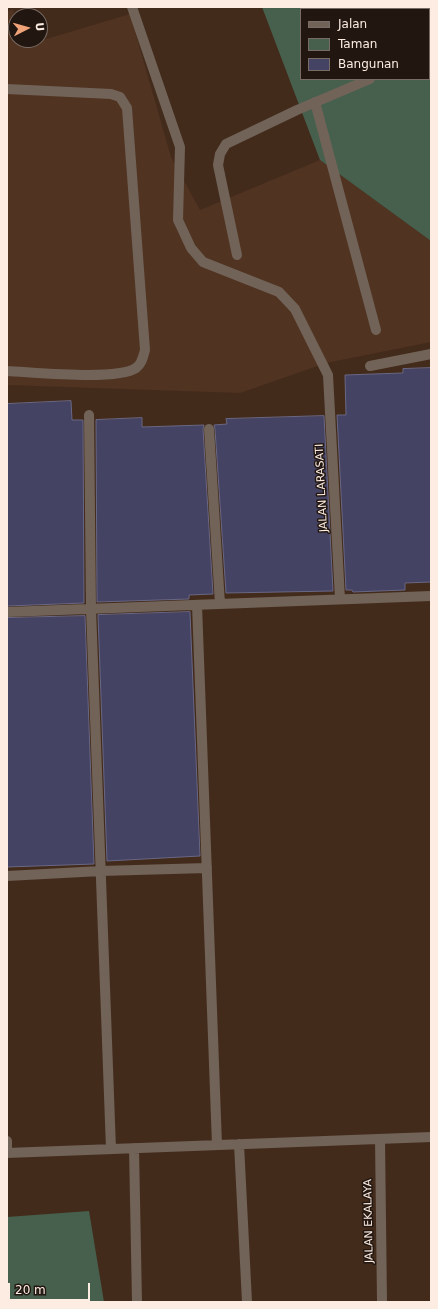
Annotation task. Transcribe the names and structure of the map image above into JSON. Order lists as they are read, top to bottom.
{
  "streets": {
    "street": ["JALAN LARASATI", "JALAN EKALAYA"]
  },
  "legend": ["Jalan", "Taman", "Bangunan"],
  "scale_bar": "20 m",
  "north": "right"
}
